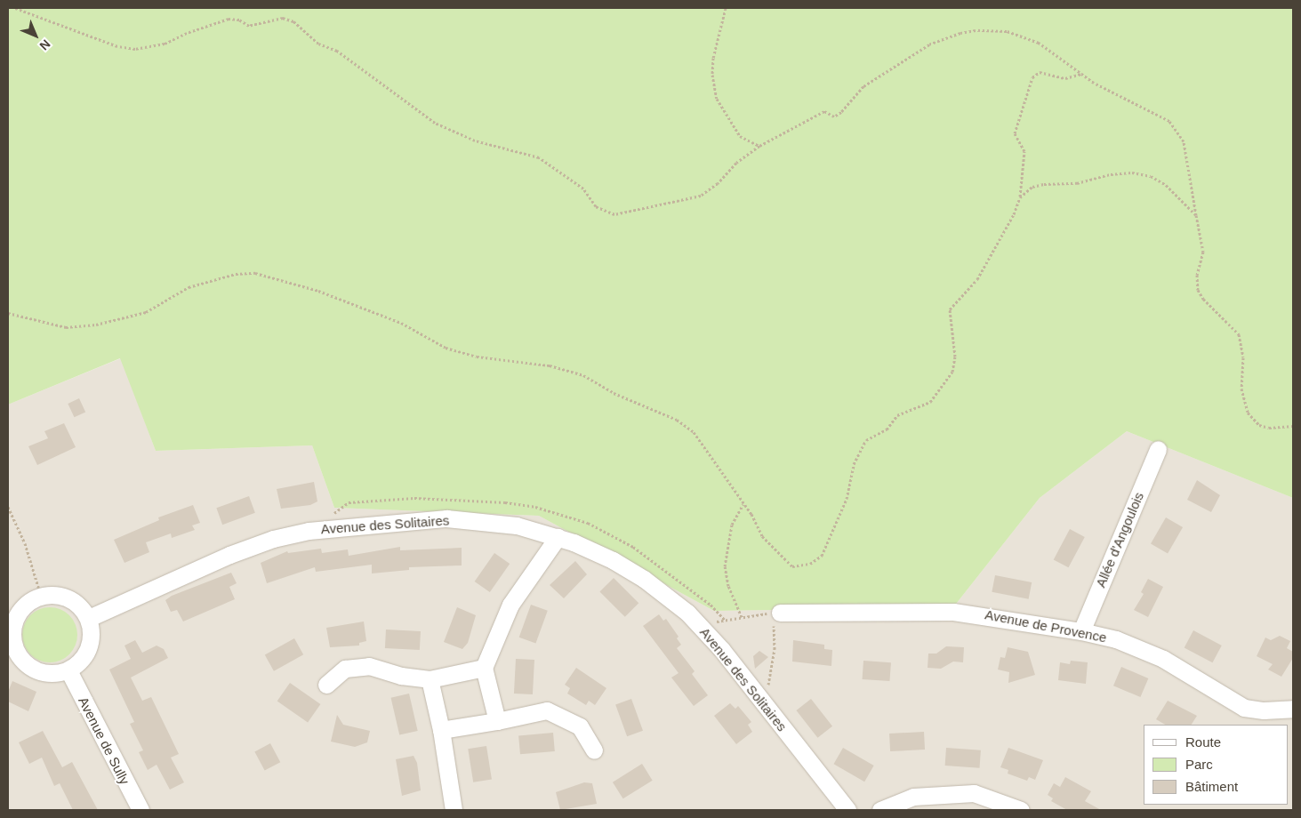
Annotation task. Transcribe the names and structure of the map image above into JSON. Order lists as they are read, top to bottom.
{
  "streets": {
    "street": [
      "Avenue des Solitaires",
      "Allée d'Angoulois",
      "Avenue de Provence",
      "Avenue de Sully"
    ]
  },
  "crossings": [
    ["Avenue des Solitaires", "Avenue de Sully"],
    ["Allée d'Angoulois", "Avenue de Provence"]
  ],
  "legend": ["Route", "Parc", "Bâtiment"],
  "north": "bottom right"
}
